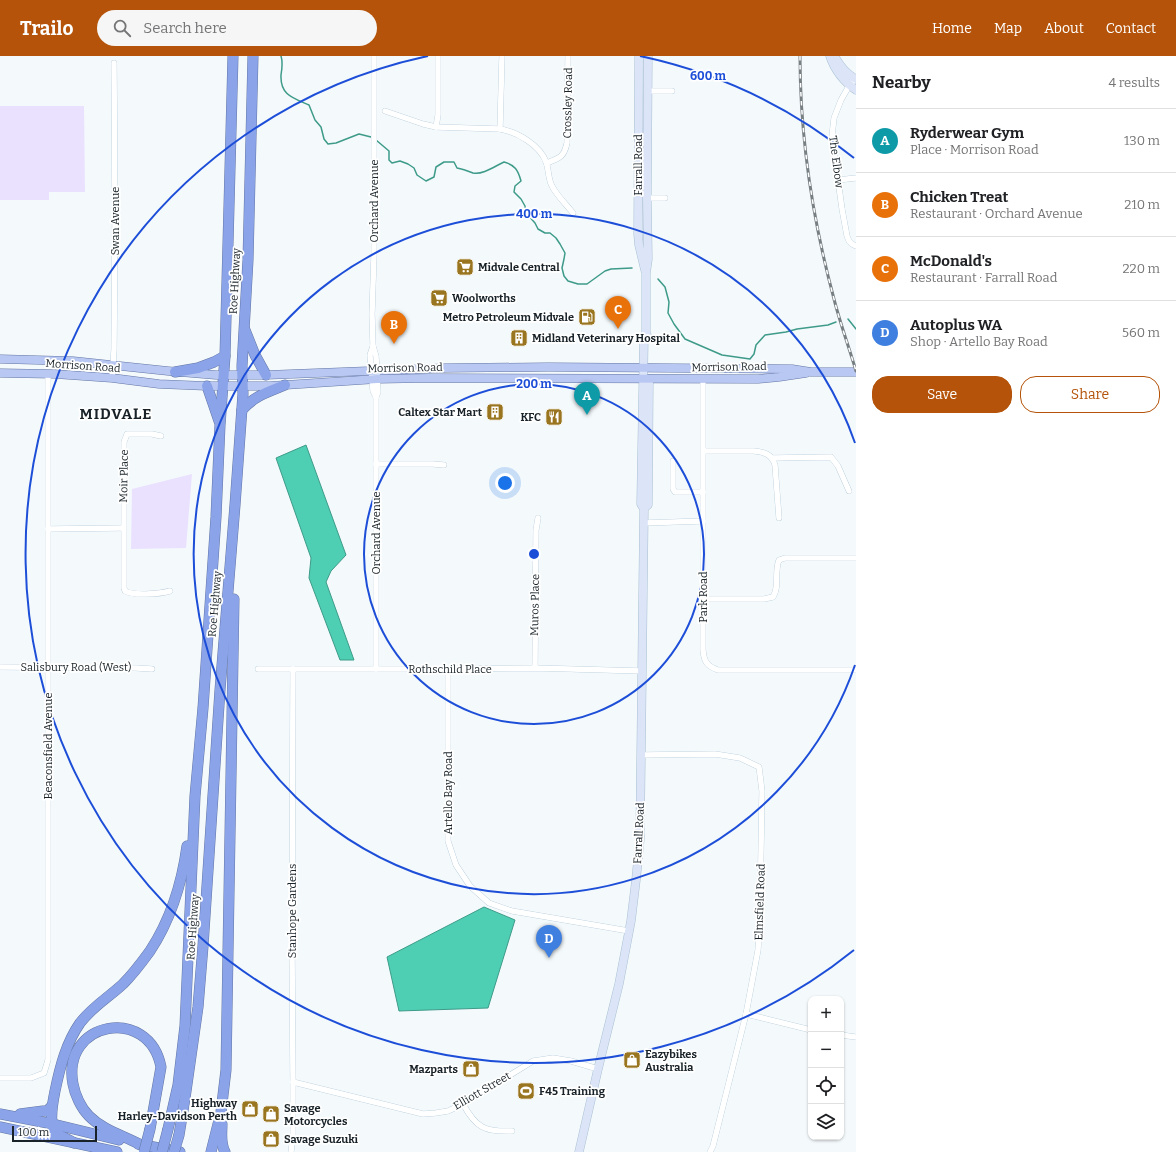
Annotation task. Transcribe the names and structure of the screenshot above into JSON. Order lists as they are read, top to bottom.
{
  "streets": {
    "highway": ["Roe Highway"],
    "main road": ["Farrall Road", "Morrison Road"],
    "street": [
      "Crossley Road",
      "The Elbow",
      "Orchard Avenue",
      "Swan Avenue",
      "Moir Place",
      "Park Road",
      "Muros Place",
      "Salisbury Road (West)",
      "Rothschild Place",
      "Beaconsfield Avenue",
      "Artello Bay Road",
      "Elmsfield Road",
      "Stanhope Gardens",
      "Elliott Street"
    ]
  },
  "crossings": [
    ["Farrall Road", "Morrison Road"],
    ["Farrall Road", "Rothschild Place"],
    ["Farrall Road", "Artello Bay Road"],
    ["Farrall Road", "Elmsfield Road"],
    ["Farrall Road", "Elliott Street"],
    ["Orchard Avenue", "Morrison Road"],
    ["Orchard Avenue", "Rothschild Place"],
    ["Swan Avenue", "Morrison Road"],
    ["Roe Highway", "Morrison Road"],
    ["Morrison Road", "Park Road"],
    ["Morrison Road", "Beaconsfield Avenue"],
    ["Muros Place", "Rothschild Place"],
    ["Salisbury Road (West)", "Beaconsfield Avenue"],
    ["Rothschild Place", "Artello Bay Road"],
    ["Rothschild Place", "Stanhope Gardens"],
    ["Stanhope Gardens", "Elliott Street"]
  ],
  "districts": ["MIDVALE"],
  "places": {
    "supermarket": ["Midvale Central", "Woolworths"],
    "fuel station": ["Metro Petroleum Midvale"],
    "building": ["Midland Veterinary Hospital", "Caltex Star Mart"],
    "restaurant": ["KFC"],
    "shop": [
      "Eazybikes Australia",
      "Mazparts",
      "Highway Harley-Davidson Perth",
      "Savage Motorcycles",
      "Savage Suzuki"
    ],
    "sports": ["F45 Training"]
  },
  "scale_bar": "100 m",
  "page": {
    "header": "Trailo",
    "search": "Search here",
    "nav": [
      "Home",
      "Map",
      "About",
      "Contact"
    ],
    "heading": ["Nearby", "4 results"],
    "list": [
      {
        "mark": "A",
        "name": "Ryderwear Gym",
        "note": "Place · Morrison Road",
        "value": "130 m"
      },
      {
        "mark": "B",
        "name": "Chicken Treat",
        "note": "Restaurant · Orchard Avenue",
        "value": "210 m"
      },
      {
        "mark": "C",
        "name": "McDonald's",
        "note": "Restaurant · Farrall Road",
        "value": "220 m"
      },
      {
        "mark": "D",
        "name": "Autoplus WA",
        "note": "Shop · Artello Bay Road",
        "value": "560 m"
      }
    ],
    "pins": [
      "C",
      "B",
      "A",
      "D"
    ],
    "buttons": ["Save", "Share"],
    "map_buttons": ["+", "−"],
    "scale": "100 m"
  },
  "rings": ["600 m", "400 m", "200 m"]
}
